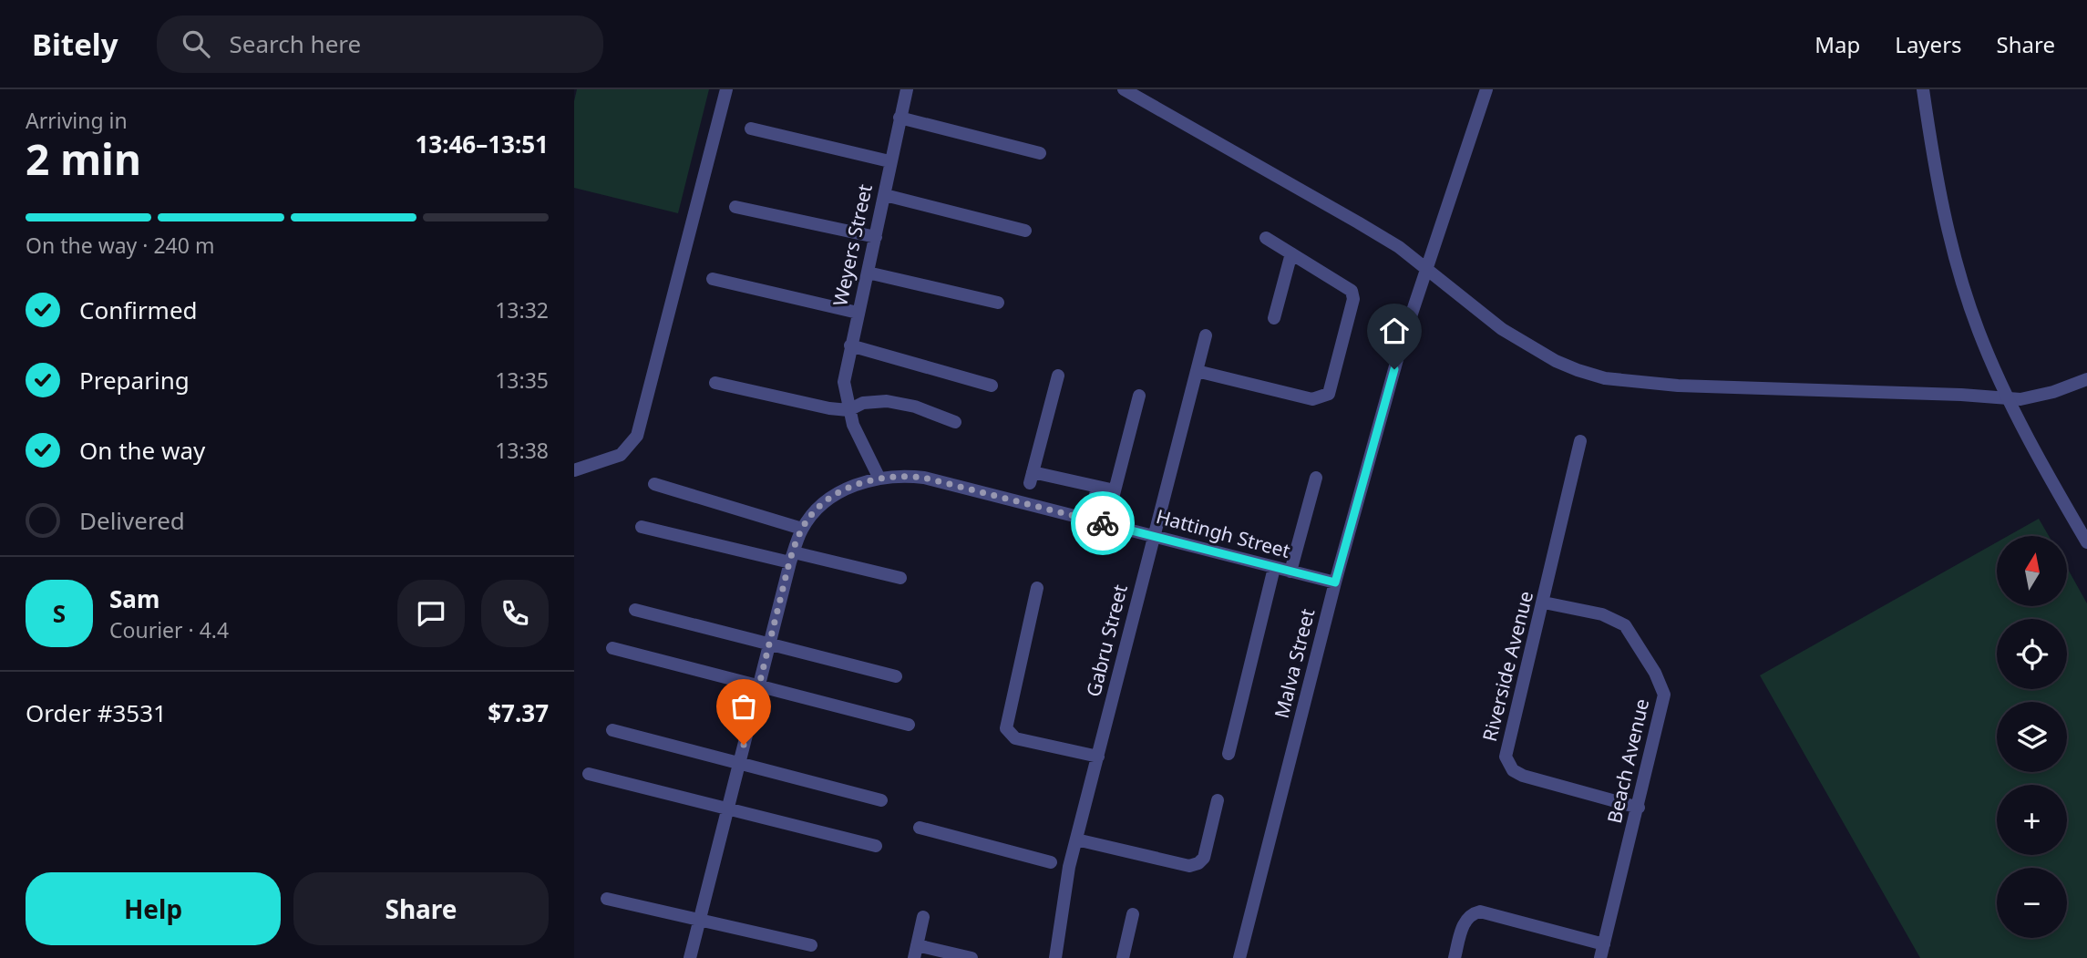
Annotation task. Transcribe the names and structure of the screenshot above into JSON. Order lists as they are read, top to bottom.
{
  "streets": {
    "street": [
      "Weyers Street",
      "Hattingh Street",
      "Gabru Street",
      "Malva Street",
      "Riverside Avenue",
      "Beach Avenue"
    ]
  },
  "crossings": [
    ["Weyers Street", "Hattingh Street"],
    ["Hattingh Street", "Gabru Street"],
    ["Hattingh Street", "Malva Street"],
    ["Riverside Avenue", "Beach Avenue"]
  ],
  "north": "top",
  "page": {
    "header": "Bitely",
    "search": "Search here",
    "nav": ["Map", "Layers", "Share"],
    "heading": ["2 min", "Arriving in", "13:46–13:51"],
    "panel": [
      "Sam",
      "Courier · 4.4",
      "Order #3531",
      "$7.37"
    ],
    "bar": "On the way · 240 m",
    "list": [
      ["Confirmed", "13:32"],
      ["Preparing", "13:35"],
      ["On the way", "13:38"],
      "Delivered"
    ],
    "map_buttons": ["+", "−"],
    "round": "S",
    "buttons": ["Help", "Share"]
  }
}
